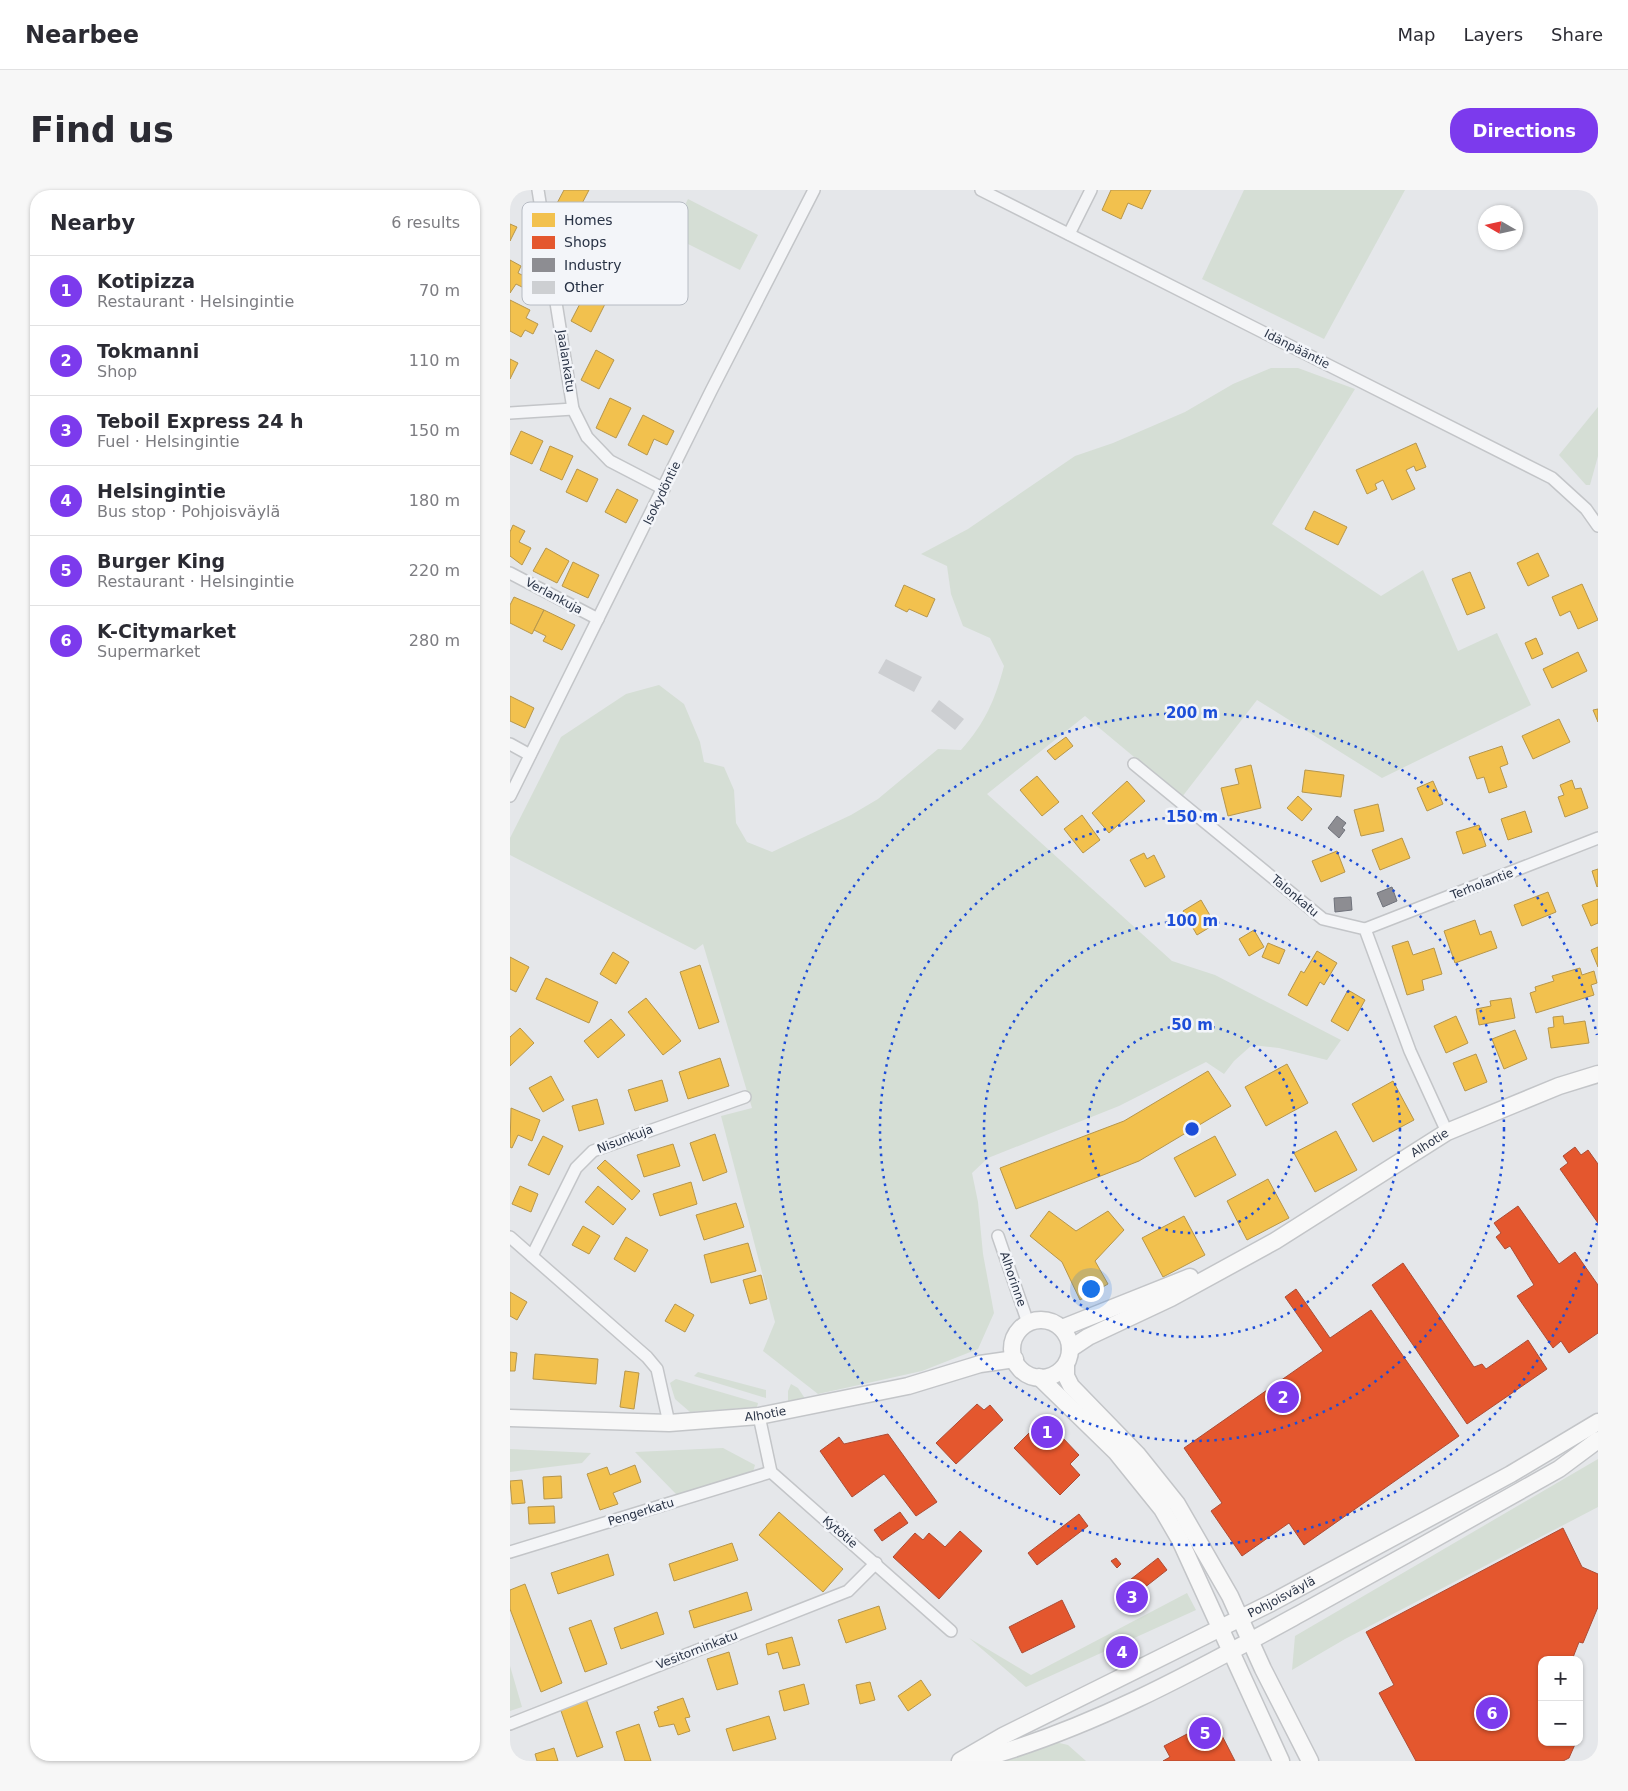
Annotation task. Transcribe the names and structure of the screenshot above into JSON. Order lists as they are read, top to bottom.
{
  "streets": {
    "street": [
      "Idänpääntie",
      "Jaalankatu",
      "Isokydöntie",
      "Verlankuja",
      "Terholantie",
      "Talonkatu",
      "Nisunkuja",
      "Alhotie",
      "Alhorinne",
      "Pengerkatu",
      "Kytötie",
      "Pohjoisväylä",
      "Vesitorninkatu"
    ]
  },
  "crossings": [
    ["Jaalankatu", "Isokydöntie"],
    ["Isokydöntie", "Verlankuja"],
    ["Terholantie", "Talonkatu"],
    ["Alhotie", "Alhorinne"],
    ["Pengerkatu", "Kytötie"],
    ["Kytötie", "Vesitorninkatu"]
  ],
  "legend": [
    "Homes",
    "Shops",
    "Industry",
    "Other"
  ],
  "north": "left",
  "page": {
    "header": "Nearbee",
    "nav": ["Map", "Layers", "Share"],
    "buttons": "Directions",
    "title": "Find us",
    "heading": ["Nearby", "6 results"],
    "list": [
      {
        "mark": "1",
        "name": "Kotipizza",
        "note": "Restaurant · Helsingintie",
        "value": "70 m"
      },
      {
        "mark": "2",
        "name": "Tokmanni",
        "note": "Shop",
        "value": "110 m"
      },
      {
        "mark": "3",
        "name": "Teboil Express 24 h",
        "note": "Fuel · Helsingintie",
        "value": "150 m"
      },
      {
        "mark": "4",
        "name": "Helsingintie",
        "note": "Bus stop · Pohjoisväylä",
        "value": "180 m"
      },
      {
        "mark": "5",
        "name": "Burger King",
        "note": "Restaurant · Helsingintie",
        "value": "220 m"
      },
      {
        "mark": "6",
        "name": "K-Citymarket",
        "note": "Supermarket",
        "value": "280 m"
      }
    ],
    "pins": [
      "2",
      "1",
      "3",
      "4",
      "6",
      "5"
    ],
    "map_buttons": ["+", "−"]
  },
  "rings": [
    "200 m",
    "150 m",
    "100 m",
    "50 m"
  ]
}
